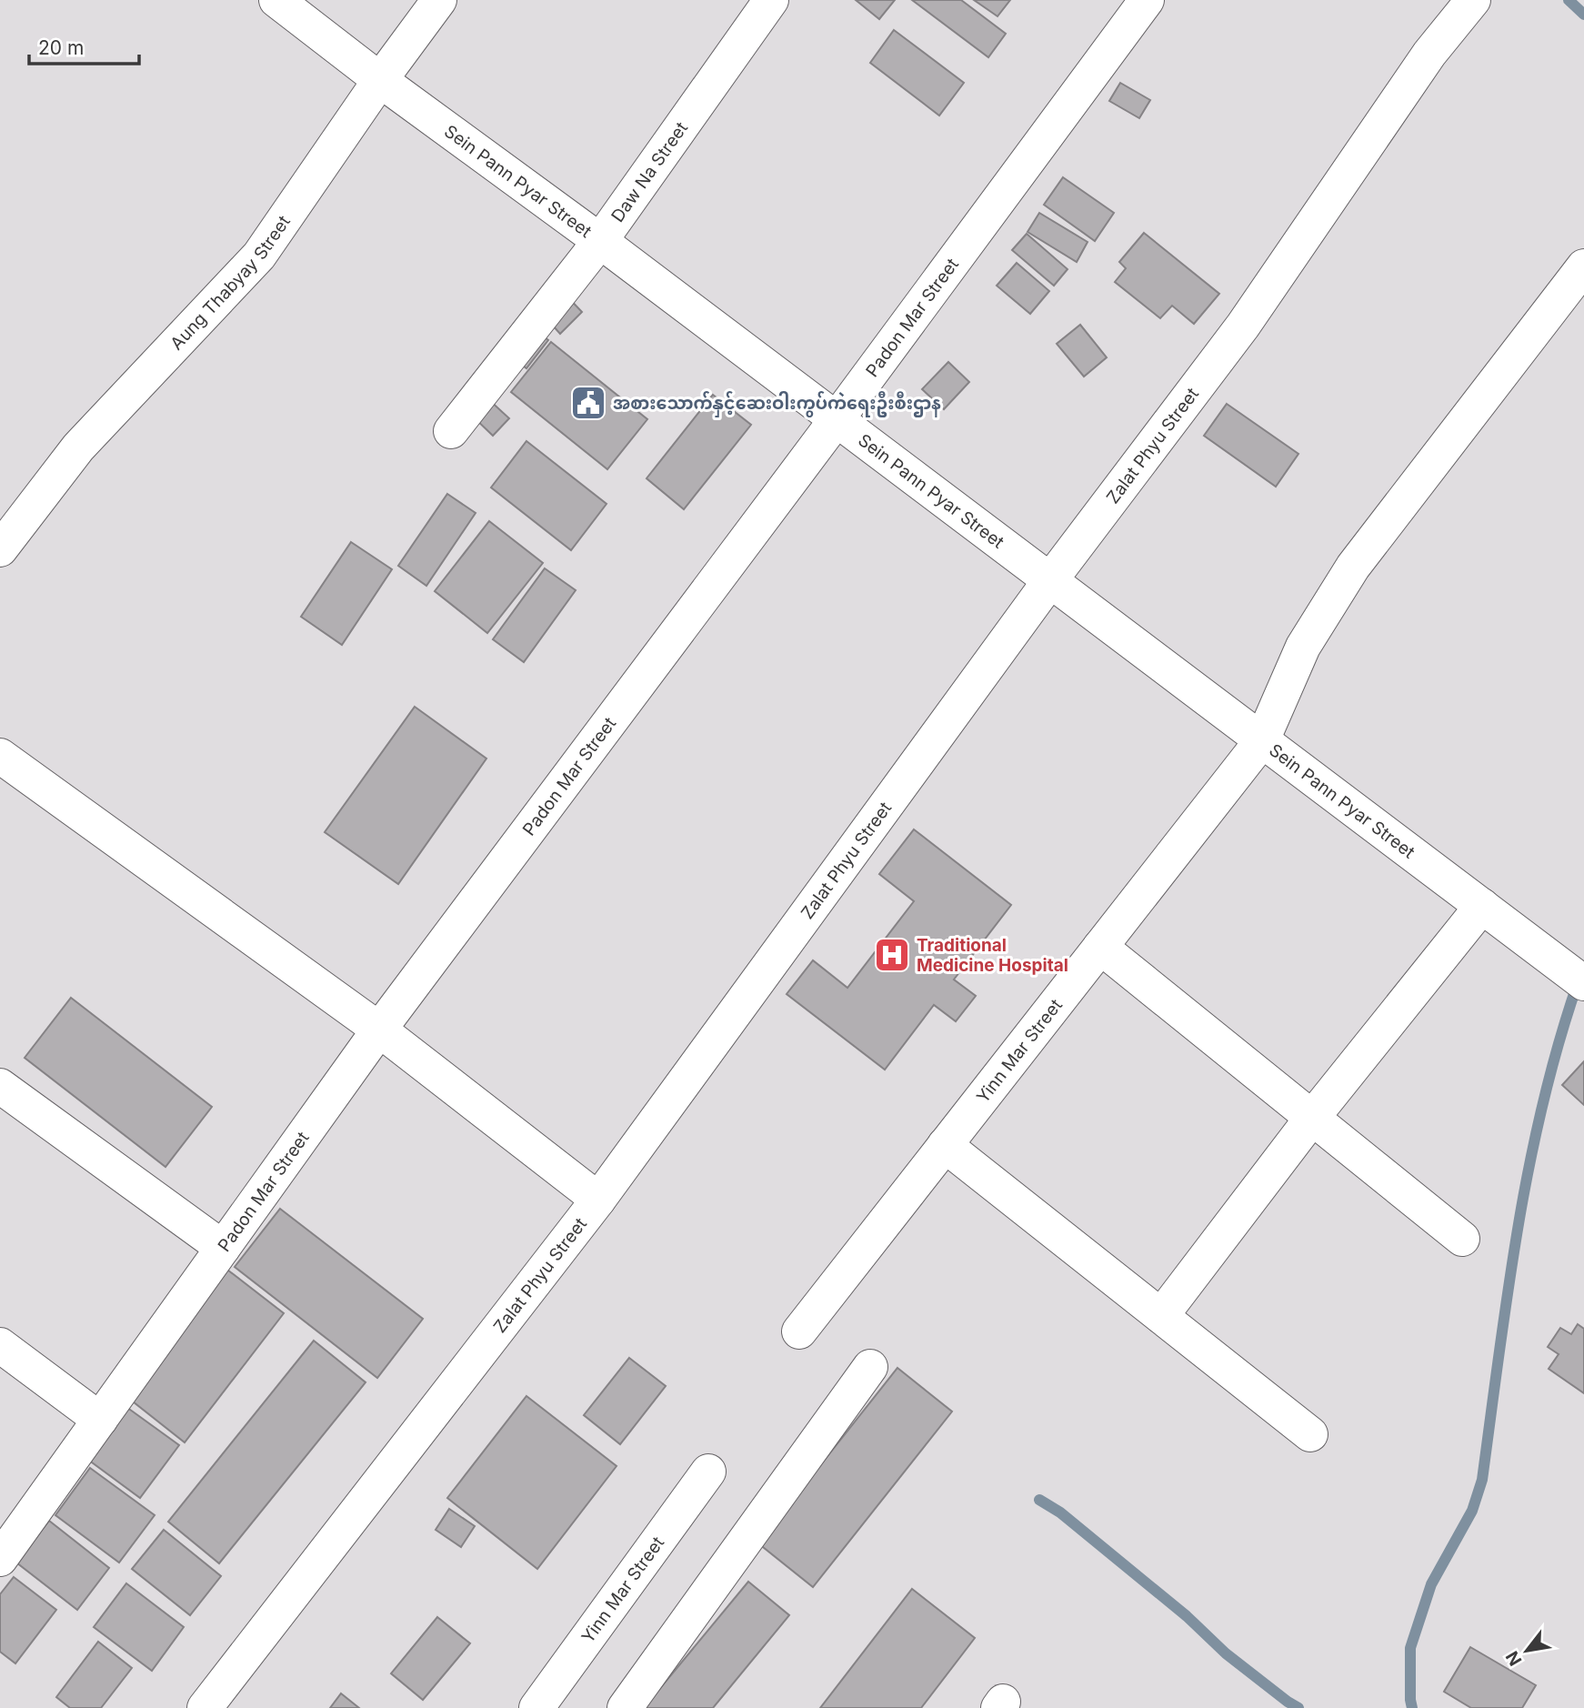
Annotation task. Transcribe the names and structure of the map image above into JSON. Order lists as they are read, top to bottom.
{
  "streets": {
    "street": [
      "Daw Na Street",
      "Sein Pann Pyar Street",
      "Aung Thabyay Street",
      "Padon Mar Street",
      "Zalat Phyu Street",
      "Yinn Mar Street"
    ]
  },
  "crossings": [
    ["Daw Na Street", "Sein Pann Pyar Street"],
    ["Sein Pann Pyar Street", "Aung Thabyay Street"],
    ["Sein Pann Pyar Street", "Padon Mar Street"],
    ["Sein Pann Pyar Street", "Zalat Phyu Street"],
    ["Sein Pann Pyar Street", "Yinn Mar Street"]
  ],
  "places": {
    "public building": ["အစားသောက်နှင့်ဆေးဝါးကွပ်ကဲရေးဦးစီးဌာန"],
    "hospital": ["Traditional Medicine Hospital"]
  },
  "scale_bar": "20 m",
  "north": "bottom left"
}
